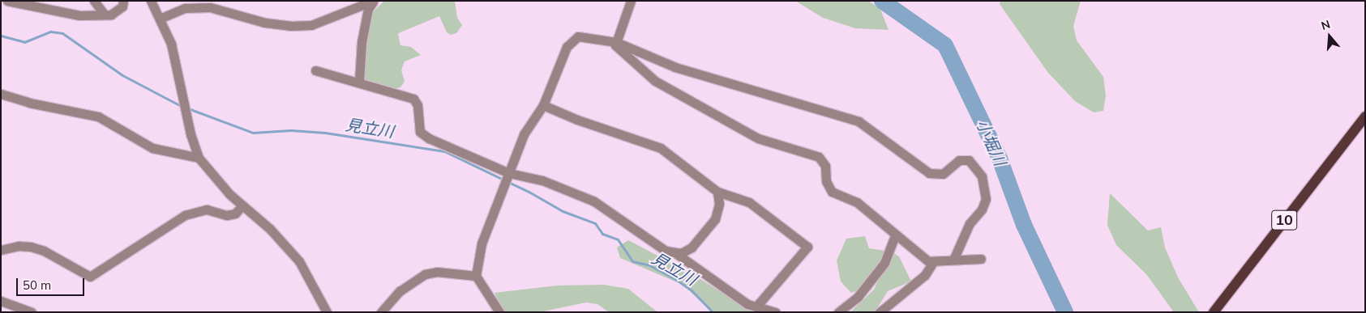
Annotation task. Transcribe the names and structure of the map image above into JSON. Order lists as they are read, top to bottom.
{
  "streets": {
    "main road": ["10"]
  },
  "water": ["見立川", "小堀川"],
  "scale_bar": "50 m",
  "north": "top"
}
